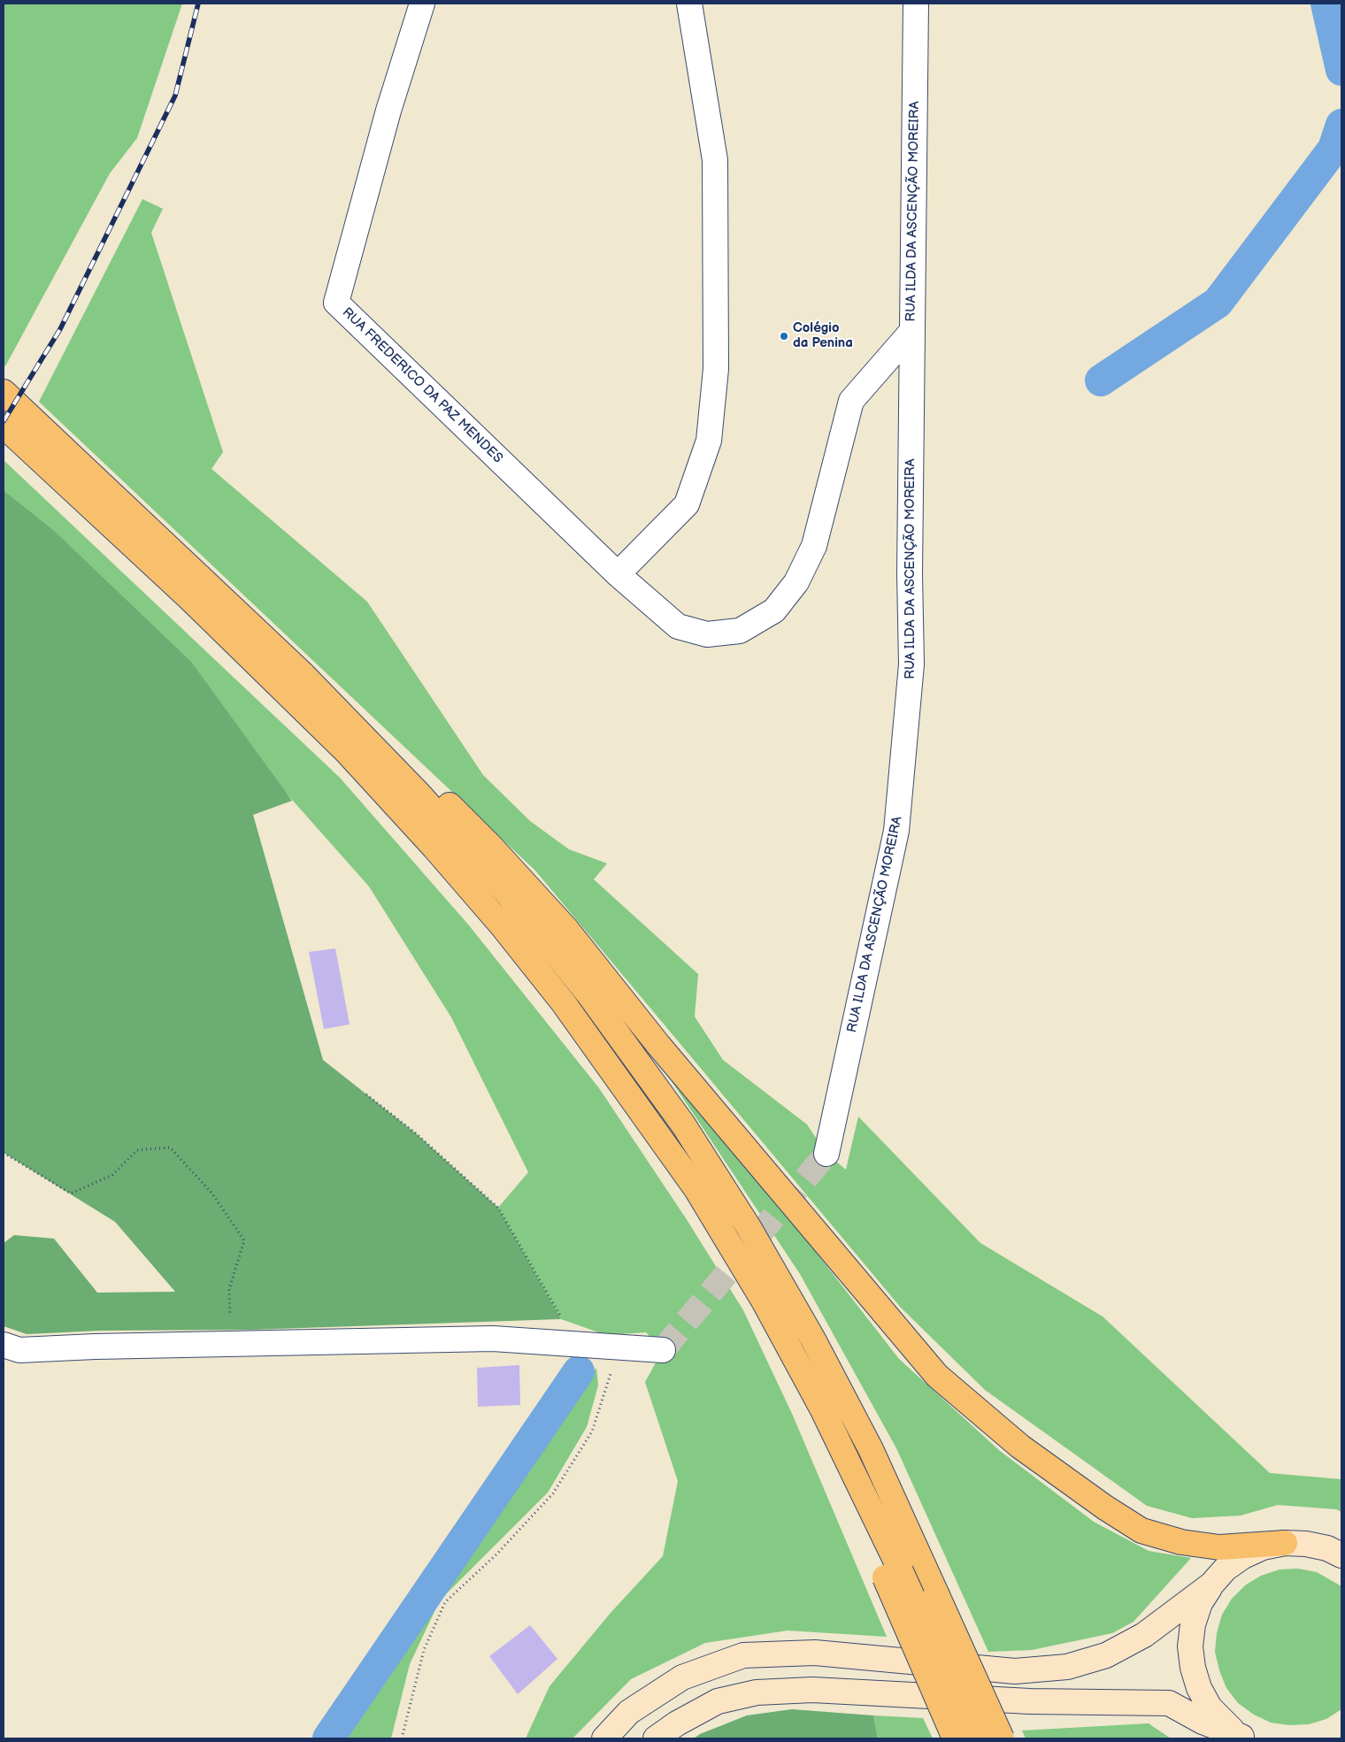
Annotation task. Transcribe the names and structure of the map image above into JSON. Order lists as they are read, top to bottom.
{
  "streets": {
    "street": ["RUA ILDA DA ASCENÇÃO MOREIRA", "RUA FREDERICO DA PAZ MENDES"]
  },
  "crossings": [
    ["RUA ILDA DA ASCENÇÃO MOREIRA", "RUA FREDERICO DA PAZ MENDES"]
  ],
  "places": ["Colégio da Penina"]
}
